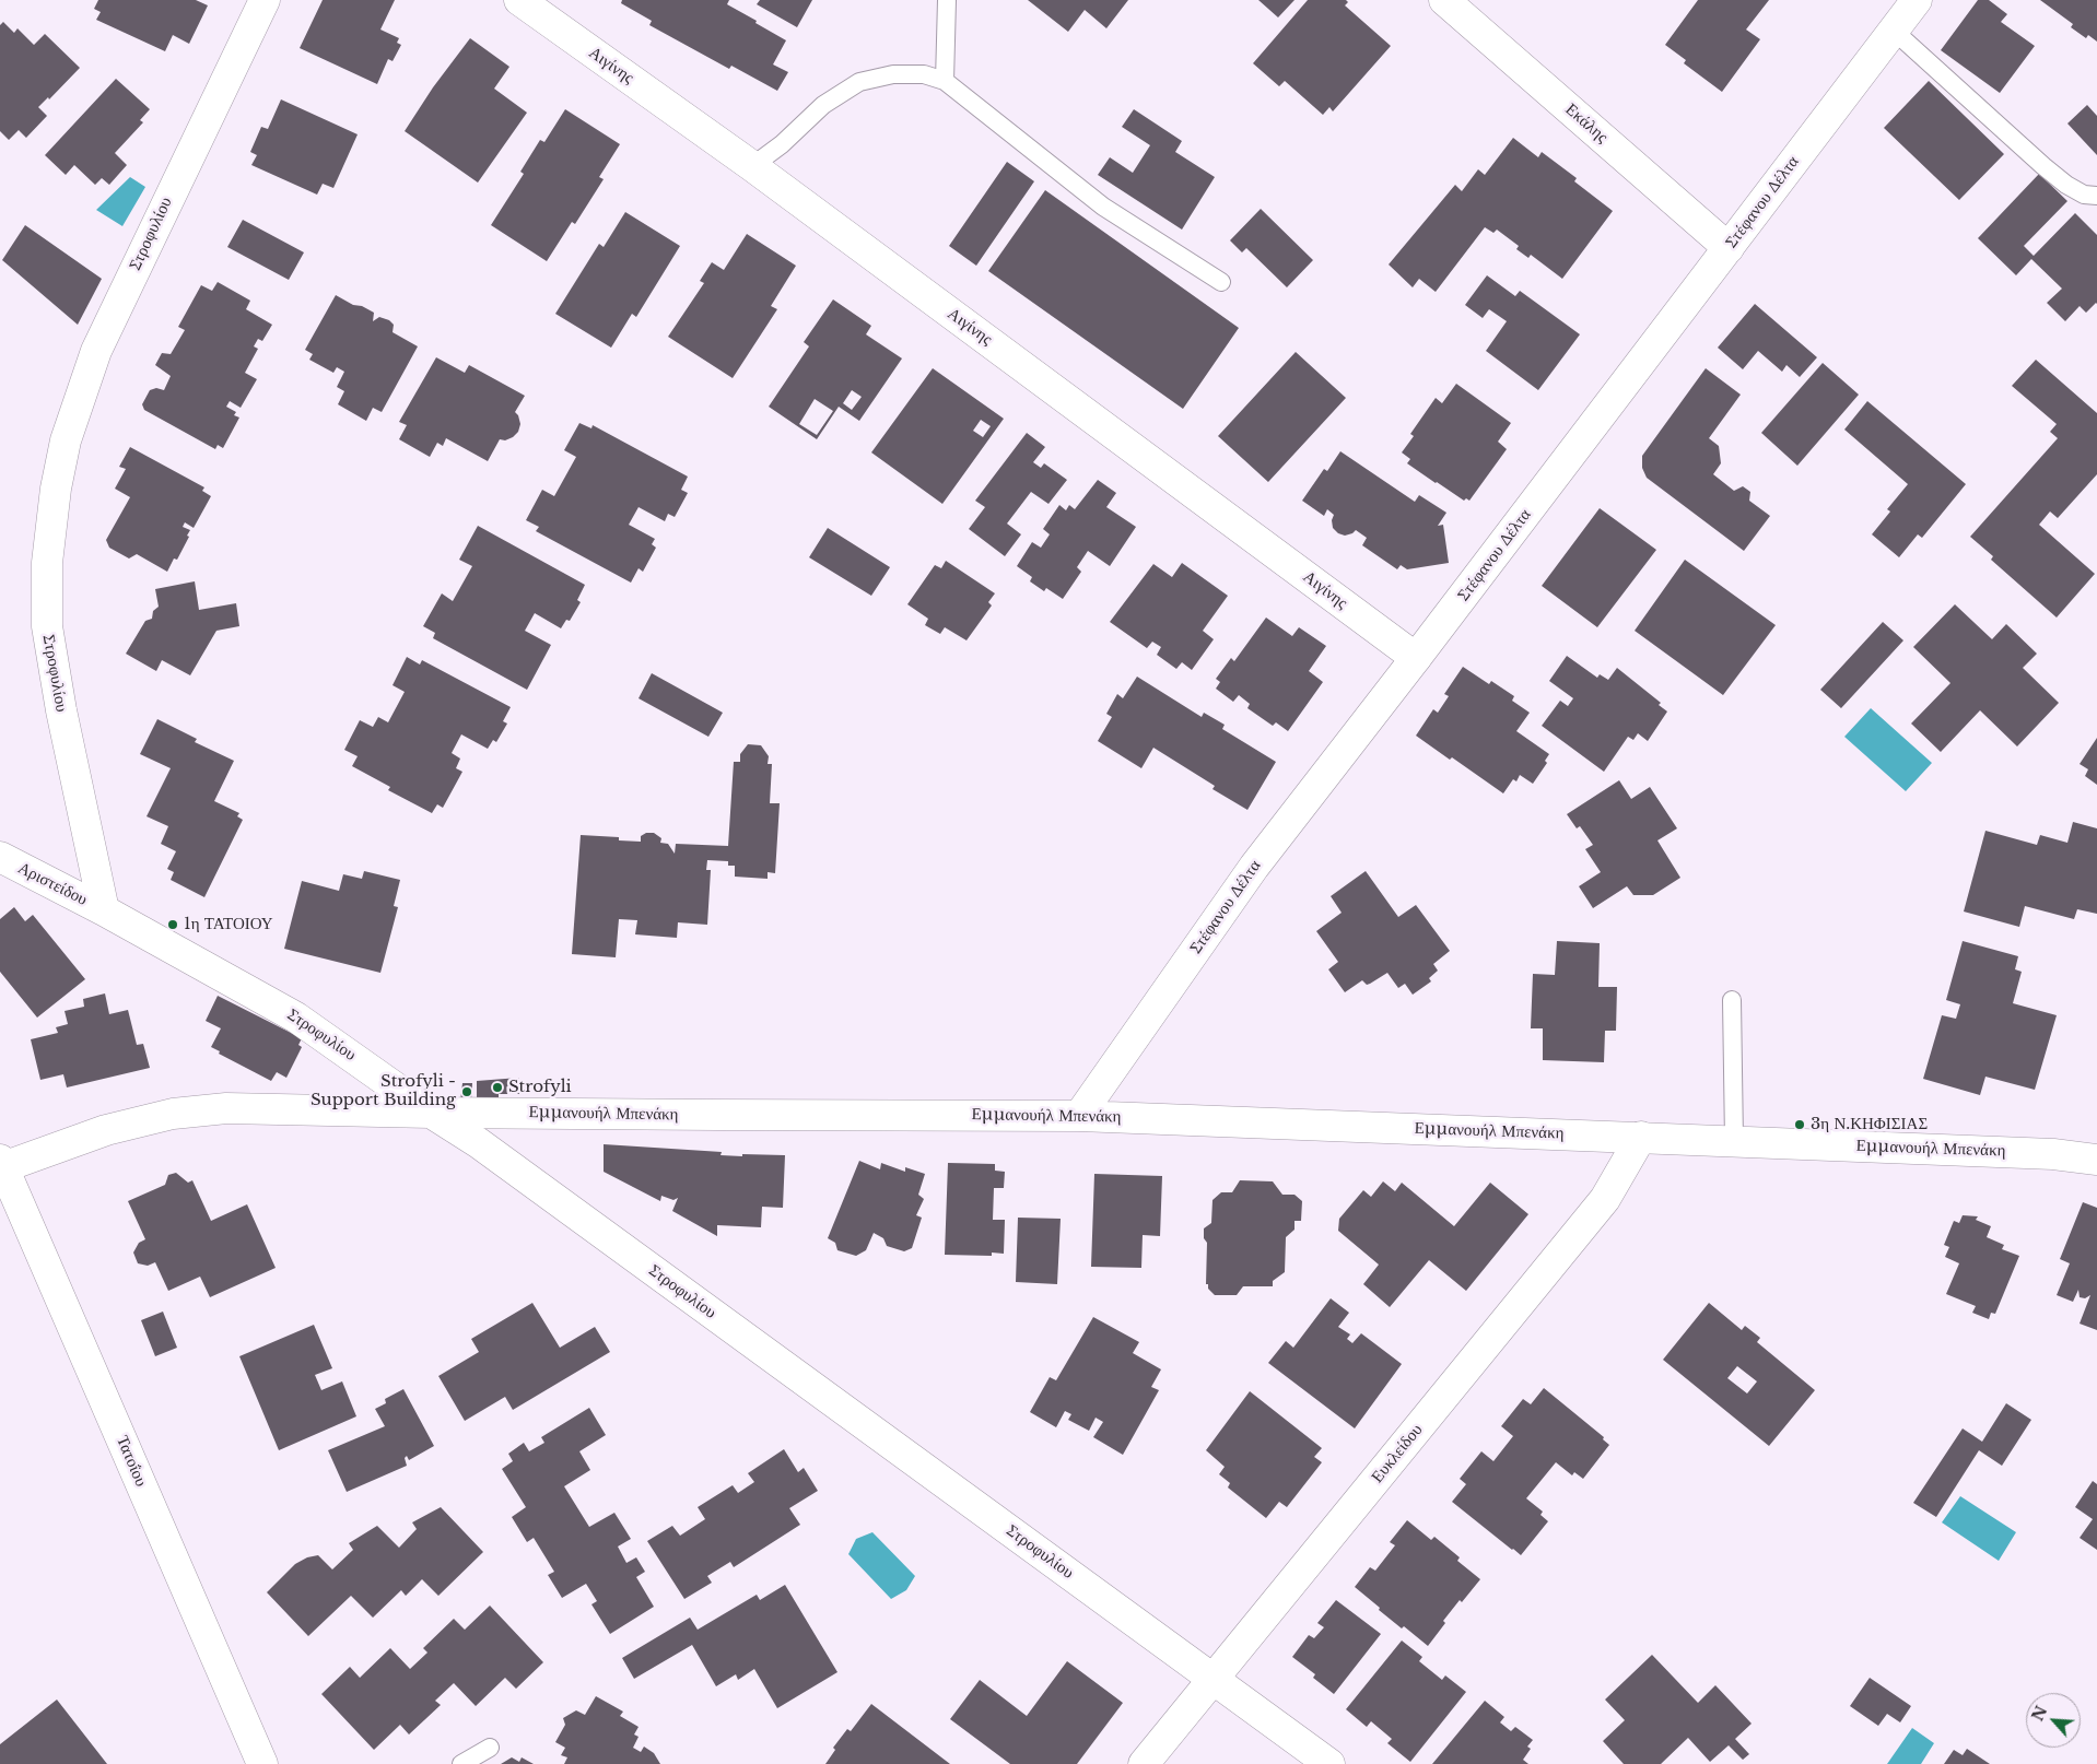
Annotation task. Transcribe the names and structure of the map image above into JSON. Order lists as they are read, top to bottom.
{
  "streets": {
    "street": [
      "Αιγίνης",
      "Εκάλης",
      "Στέφανου Δέλτα",
      "Στροφυλίου",
      "Αριστείδου",
      "Εμμανουήλ Μπενάκη",
      "Ευκλείδου",
      "Τατοΐου"
    ]
  },
  "crossings": [
    ["Αιγίνης", "Στέφανου Δέλτα"],
    ["Εκάλης", "Στέφανου Δέλτα"],
    ["Στέφανου Δέλτα", "Εμμανουήλ Μπενάκη"],
    ["Στροφυλίου", "Αριστείδου"],
    ["Στροφυλίου", "Εμμανουήλ Μπενάκη"],
    ["Στροφυλίου", "Ευκλείδου"],
    ["Εμμανουήλ Μπενάκη", "Ευκλείδου"],
    ["Εμμανουήλ Μπενάκη", "Τατοΐου"]
  ],
  "places": [
    "1η ΤΑΤΟΙΟΥ",
    "Strofyli",
    "Strofyli - Support Building",
    "3η Ν.ΚΗΦΙΣΙΑΣ"
  ],
  "north": "top left"
}
